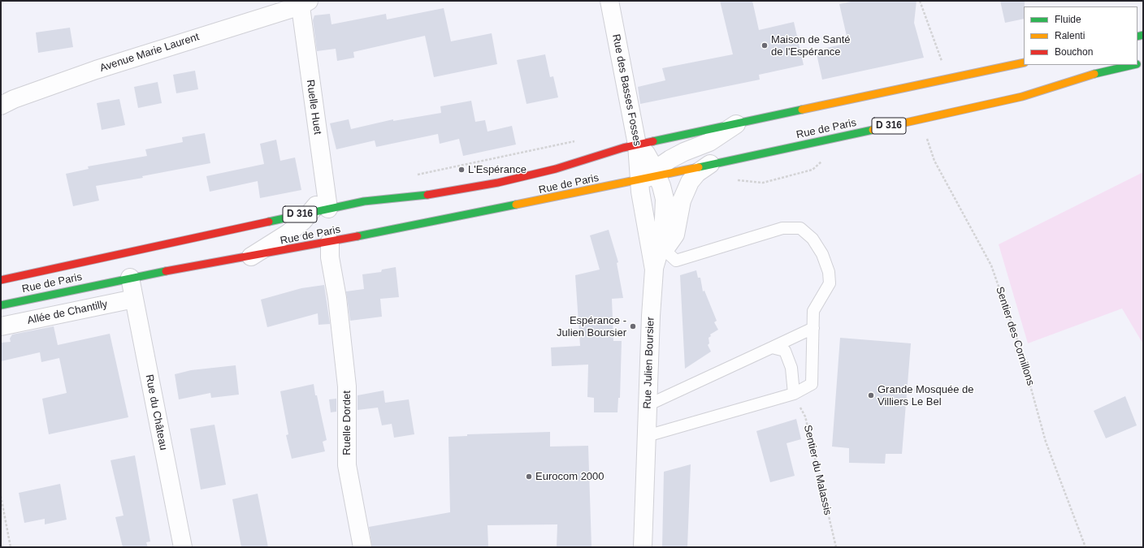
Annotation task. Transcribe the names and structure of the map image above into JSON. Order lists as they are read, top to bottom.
{
  "streets": {
    "main road": ["D 316", "Rue de Paris"],
    "street": [
      "Avenue Marie Laurent",
      "Rue des Basses Fosses",
      "Ruelle Huet",
      "Allée de Chantilly",
      "Rue Julien Boursier",
      "Rue du Château",
      "Ruelle Dordet"
    ],
    "path": ["Sentier des Cornillons", "Sentier du Malassis"]
  },
  "crossings": [
    ["Avenue Marie Laurent", "Ruelle Huet"],
    ["Rue des Basses Fosses", "Rue de Paris"],
    ["Rue des Basses Fosses", "Rue Julien Boursier"],
    ["Ruelle Huet", "Rue de Paris"],
    ["Rue de Paris", "Rue du Château"],
    ["Rue de Paris", "Ruelle Dordet"],
    ["Allée de Chantilly", "Rue du Château"]
  ],
  "places": [
    "Maison de Santé de l'Espérance",
    "L'Espérance",
    "Espérance - Julien Boursier",
    "Grande Mosquée de Villiers Le Bel",
    "Eurocom 2000"
  ],
  "legend": ["Fluide", "Ralenti", "Bouchon"]
}
